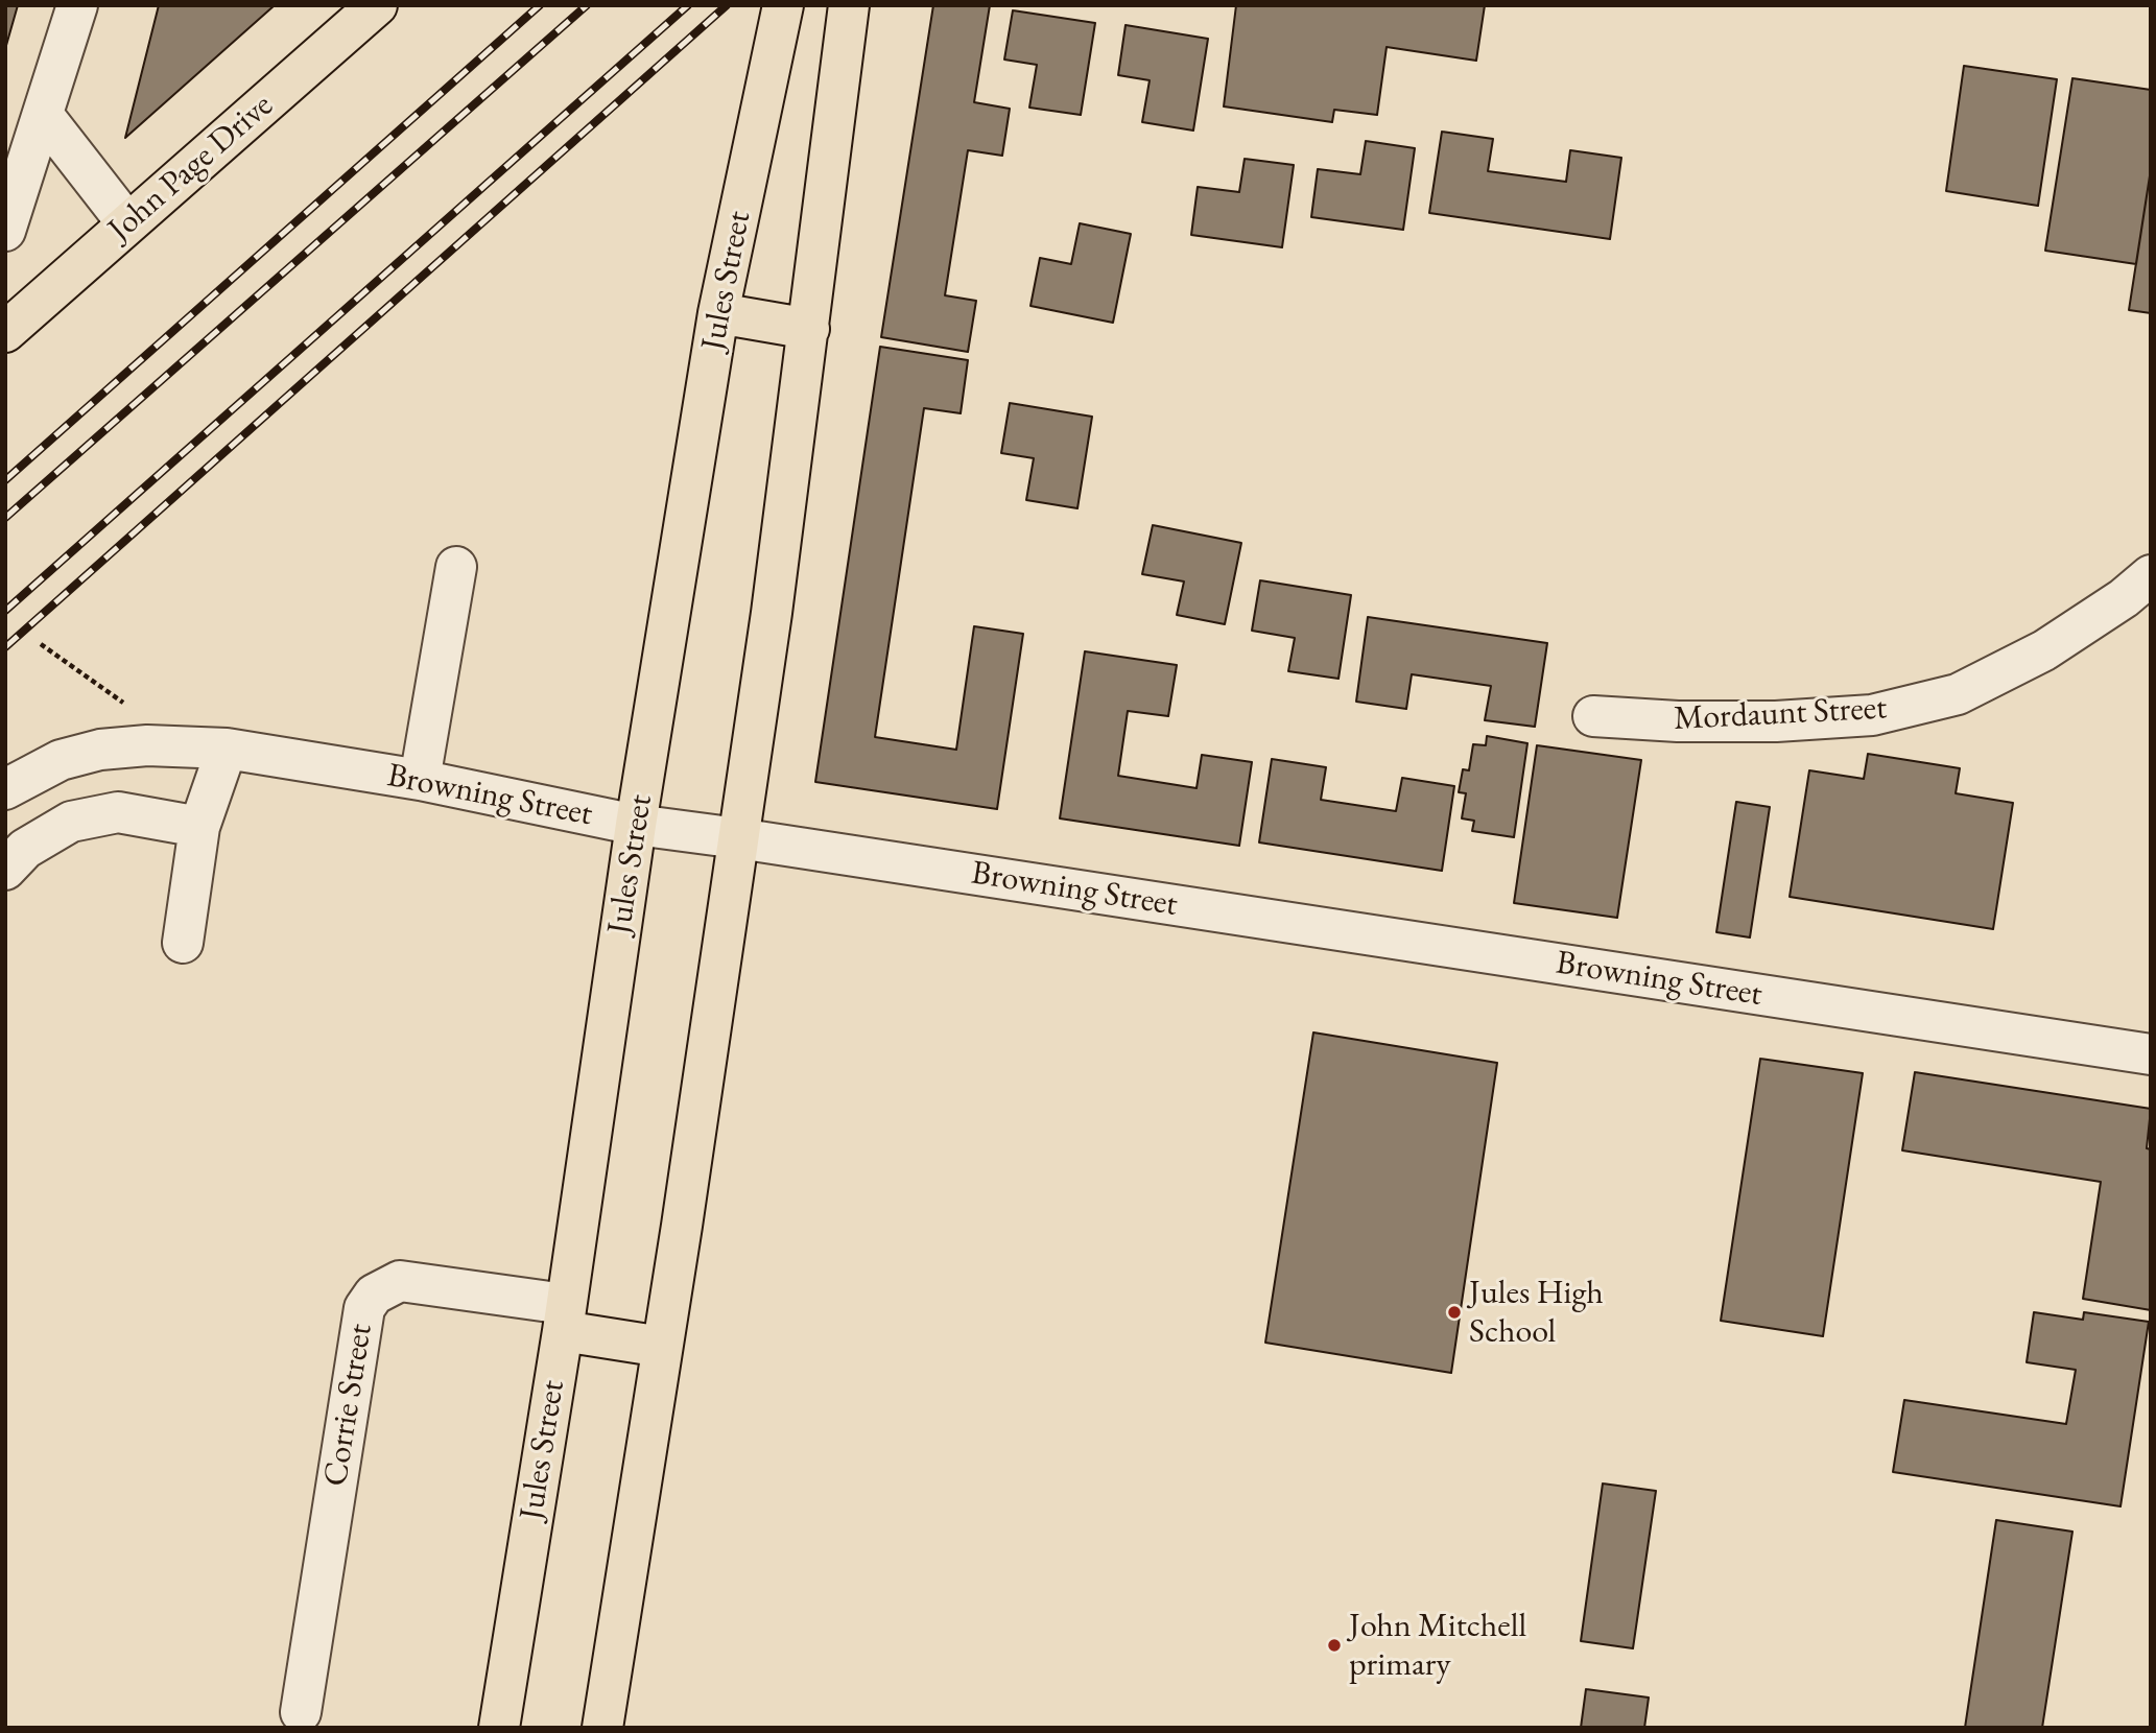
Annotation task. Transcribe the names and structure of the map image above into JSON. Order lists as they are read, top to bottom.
{
  "streets": {
    "main road": ["John Page Drive", "Jules Street"],
    "street": ["Mordaunt Street", "Browning Street", "Corrie Street"]
  },
  "crossings": [
    ["Jules Street", "Browning Street"],
    ["Jules Street", "Corrie Street"]
  ],
  "places": ["Jules High School", "John Mitchell primary"]
}
